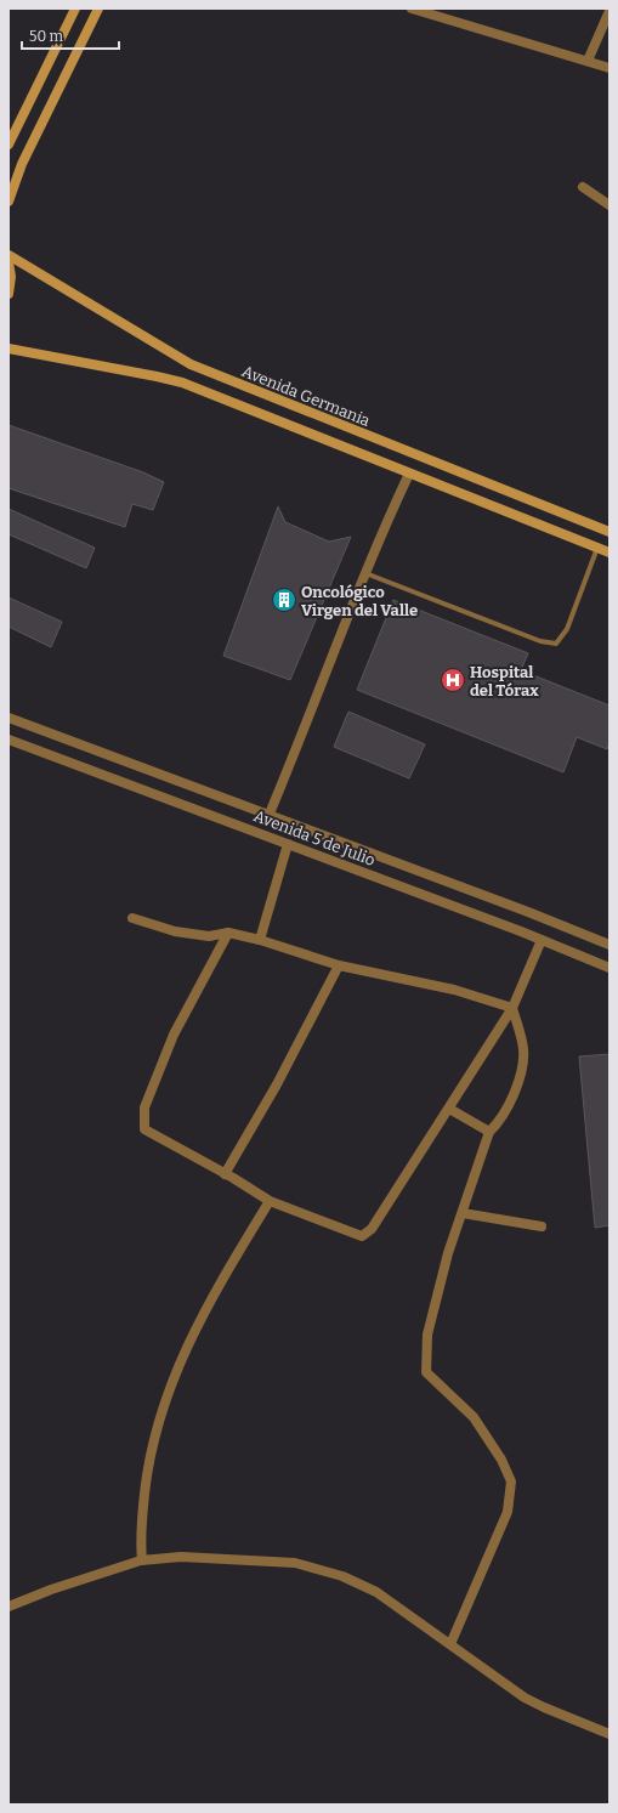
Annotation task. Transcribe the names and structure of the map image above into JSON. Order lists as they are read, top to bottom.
{
  "streets": {
    "street": ["Avenida Germania", "Avenida 5 de Julio"]
  },
  "places": {
    "building": ["Oncológico Virgen del Valle"],
    "hospital": ["Hospital del Tórax"]
  },
  "scale_bar": "50 m"
}
